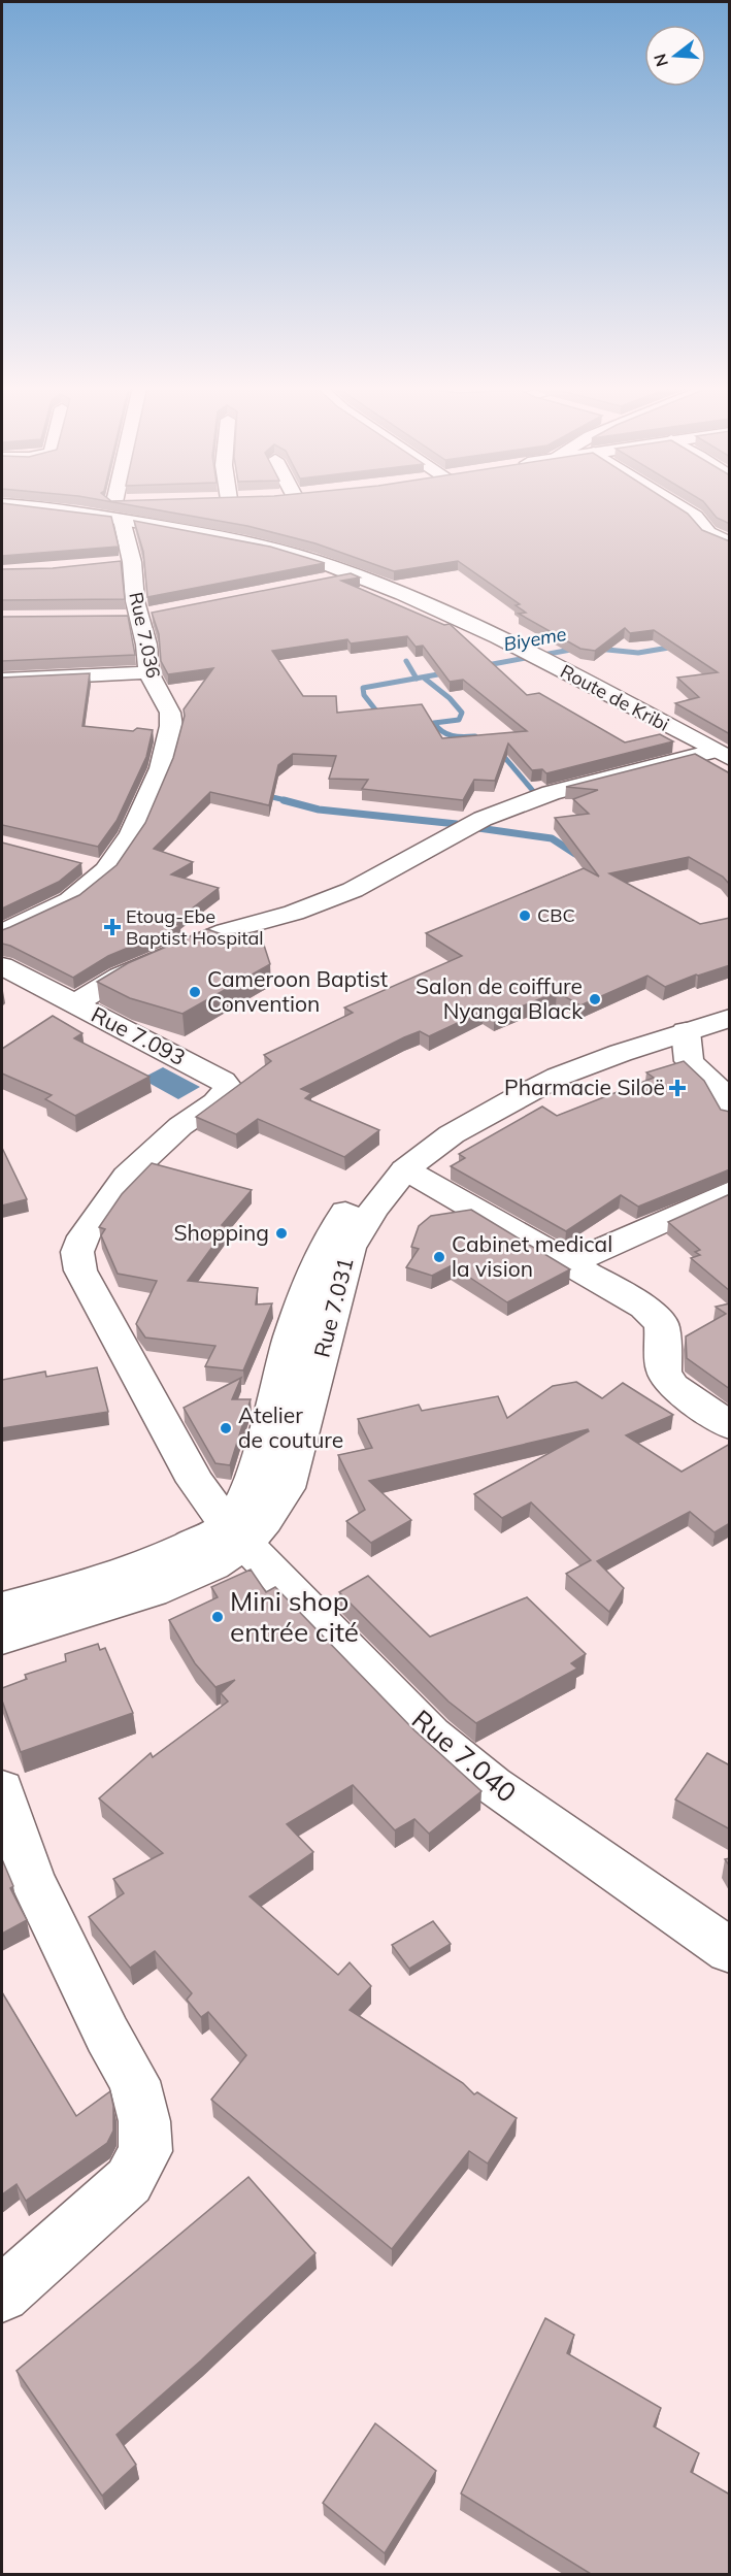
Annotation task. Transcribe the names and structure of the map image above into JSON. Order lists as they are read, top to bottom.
{
  "streets": {
    "street": [
      "Rue 7.036",
      "Route de Kribi",
      "Rue 7.093",
      "Rue 7.031",
      "Rue 7.040"
    ]
  },
  "crossings": [
    ["Rue 7.036", "Route de Kribi"],
    ["Route de Kribi", "Rue 7.093"],
    ["Rue 7.093", "Rue 7.031"],
    ["Rue 7.093", "Rue 7.040"],
    ["Rue 7.031", "Rue 7.040"]
  ],
  "water": ["Biyeme"],
  "places": {
    "other": [
      "CBC",
      "Cameroon Baptist Convention",
      "Salon de coiffure Nyanga Black",
      "Shopping",
      "Cabinet medical la vision",
      "Atelier de couture",
      "Mini shop entrée cité"
    ],
    "health": ["Etoug-Ebe Baptist Hospital", "Pharmacie Siloë"]
  },
  "north": "left"
}
